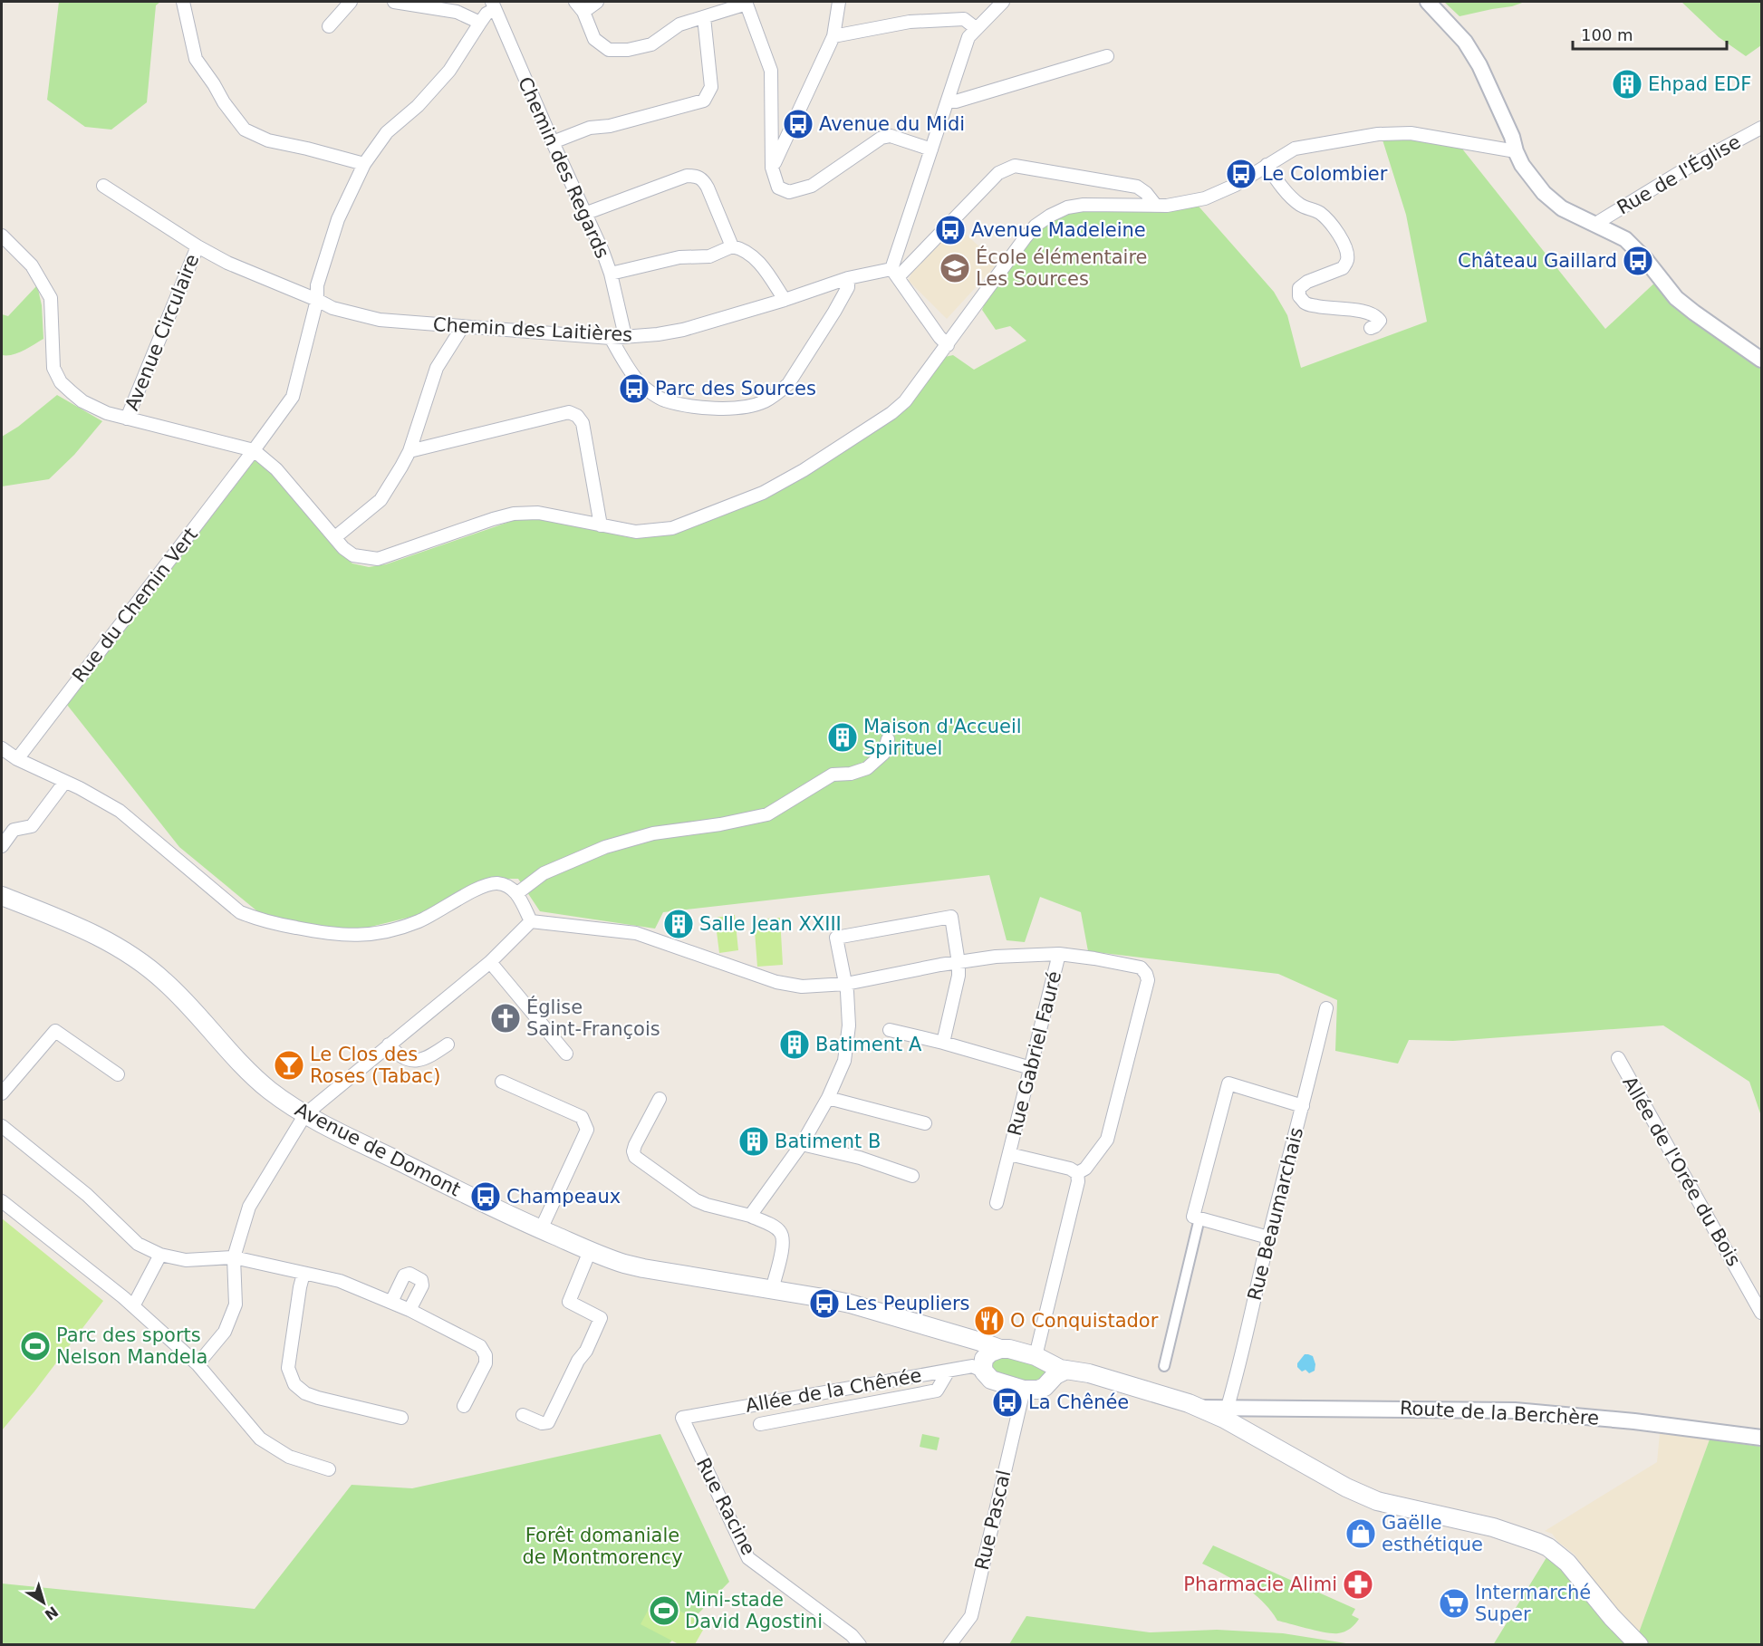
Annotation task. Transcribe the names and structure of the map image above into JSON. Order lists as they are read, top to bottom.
{
  "streets": {
    "main road": ["Avenue de Domont"],
    "street": [
      "Chemin des Regards",
      "Rue de l'Église",
      "Chemin des Laitières",
      "Avenue Circulaire",
      "Rue du Chemin Vert",
      "Rue Gabriel Fauré",
      "Allée de l'Orée du Bois",
      "Rue Beaumarchais",
      "Allée de la Chênée",
      "Route de la Berchère",
      "Rue Racine",
      "Rue Pascal"
    ]
  },
  "crossings": [
    ["Chemin des Regards", "Chemin des Laitières"],
    ["Chemin des Regards", "Rue du Chemin Vert"],
    ["Chemin des Laitières", "Avenue Circulaire"],
    ["Chemin des Laitières", "Rue du Chemin Vert"],
    ["Rue Beaumarchais", "Route de la Berchère"],
    ["Allée de la Chênée", "Rue Racine"]
  ],
  "parks": ["Forêt domaniale de Montmorency"],
  "places": {
    "building": [
      "Ehpad EDF",
      "Maison d'Accueil Spirituel",
      "Salle Jean XXIII",
      "Batiment A",
      "Batiment B"
    ],
    "bus stop": [
      "Avenue du Midi",
      "Le Colombier",
      "Avenue Madeleine",
      "Château Gaillard",
      "Parc des Sources",
      "Champeaux",
      "Les Peupliers",
      "La Chênée"
    ],
    "school or university": ["École élémentaire Les Sources"],
    "church": ["Église Saint-François"],
    "bar": ["Le Clos des Roses (Tabac)"],
    "restaurant": ["O Conquistador"],
    "sports": ["Parc des sports Nelson Mandela", "Mini-stade David Agostini"],
    "shop": ["Gaëlle esthétique"],
    "pharmacy": ["Pharmacie Alimi"],
    "supermarket": ["Intermarché Super"]
  },
  "scale_bar": "100 m",
  "north": "bottom right"
}
